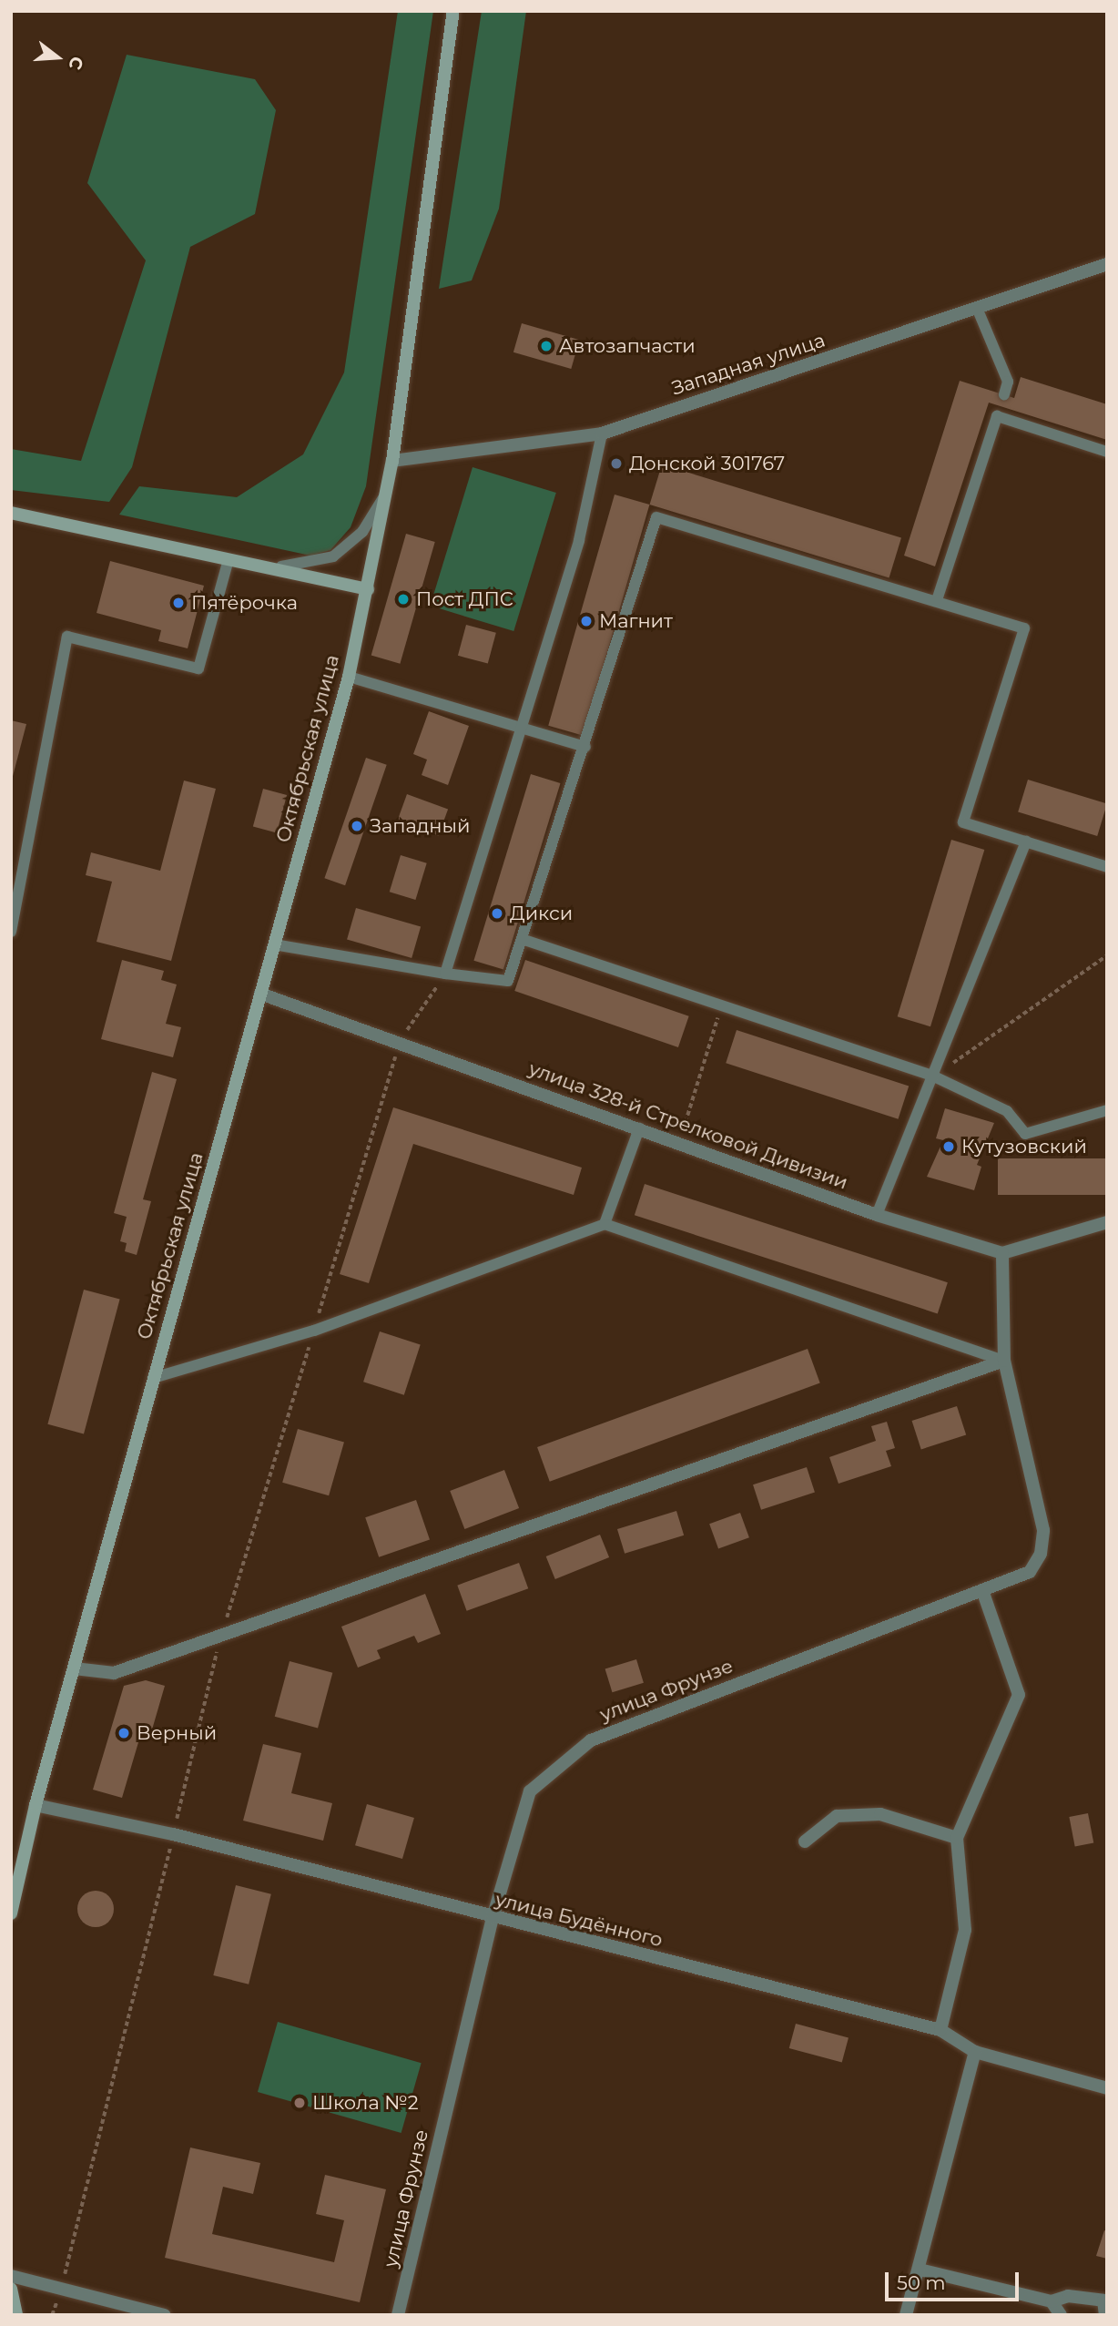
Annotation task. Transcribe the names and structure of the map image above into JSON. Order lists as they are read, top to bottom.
{
  "streets": {
    "main road": ["Октябрьская улица"],
    "street": [
      "Западная улица",
      "улица 328-й Стрелковой Дивизии",
      "улица Фрунзе",
      "улица Будённого"
    ]
  },
  "crossings": [
    ["Западная улица", "Октябрьская улица"],
    ["Октябрьская улица", "улица 328-й Стрелковой Дивизии"],
    ["Октябрьская улица", "улица Будённого"],
    ["улица 328-й Стрелковой Дивизии", "улица Фрунзе"],
    ["улица Фрунзе", "улица Будённого"]
  ],
  "places": [
    "Автозапчасти",
    "Донской 301767",
    "Пост ДПС",
    "Пятёрочка",
    "Магнит",
    "Западный",
    "Дикси",
    "Кутузовский",
    "Верный",
    "Школа №2"
  ],
  "scale_bar": "50 m",
  "north": "right"
}
